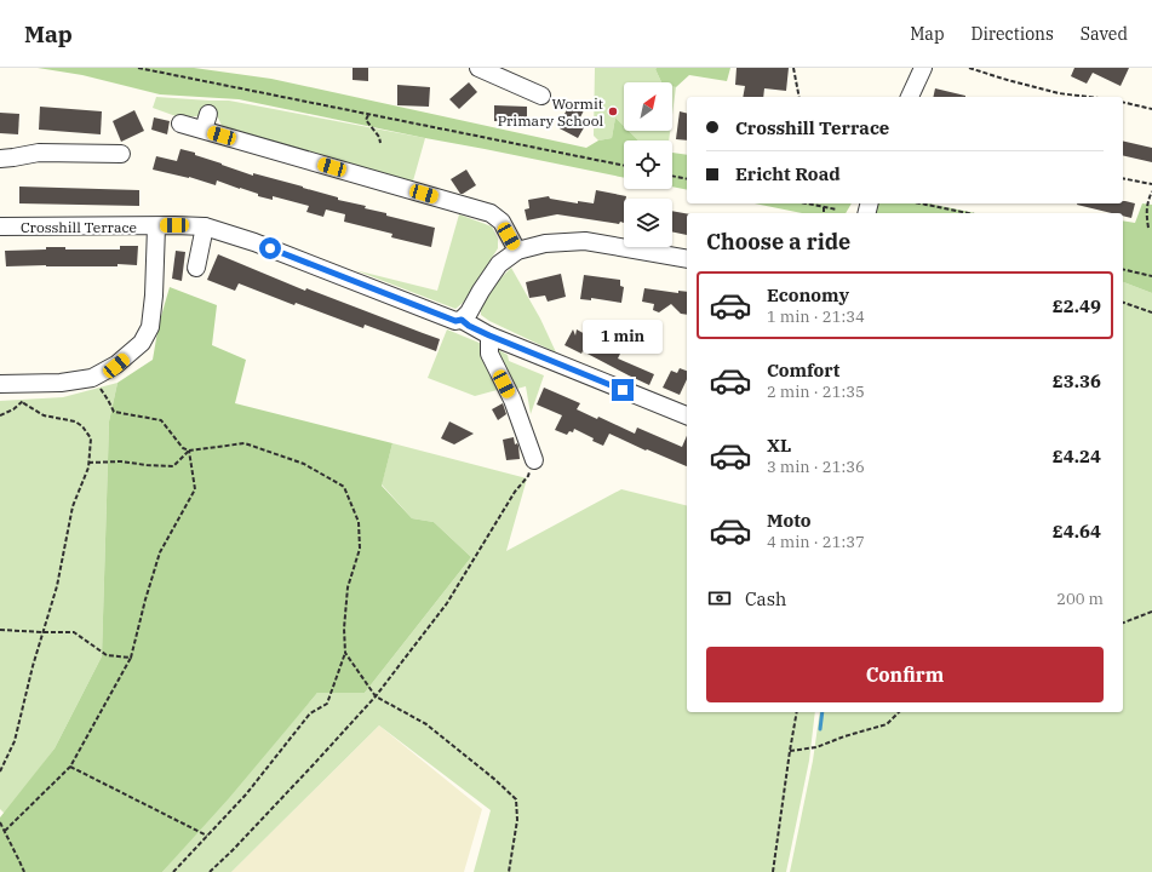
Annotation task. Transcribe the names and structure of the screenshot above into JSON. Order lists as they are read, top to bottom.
{
  "streets": {
    "street": ["Crosshill Terrace"]
  },
  "places": ["Wormit Primary School"],
  "north": "top right",
  "page": {
    "header": "Map",
    "nav": ["Map", "Directions", "Saved"],
    "banner": ["Crosshill Terrace", "Ericht Road"],
    "heading": "Choose a ride",
    "list": [
      {
        "name": "Economy",
        "note": "1 min · 21:34",
        "value": "£2.49"
      },
      {
        "name": "Comfort",
        "note": "2 min · 21:35",
        "value": "£3.36"
      },
      {
        "name": "XL",
        "note": "3 min · 21:36",
        "value": "£4.24"
      },
      {
        "name": "Moto",
        "note": "4 min · 21:37",
        "value": "£4.64"
      }
    ],
    "bubble": "1 min",
    "pay": ["Cash", "200 m"],
    "buttons": "Confirm"
  }
}
